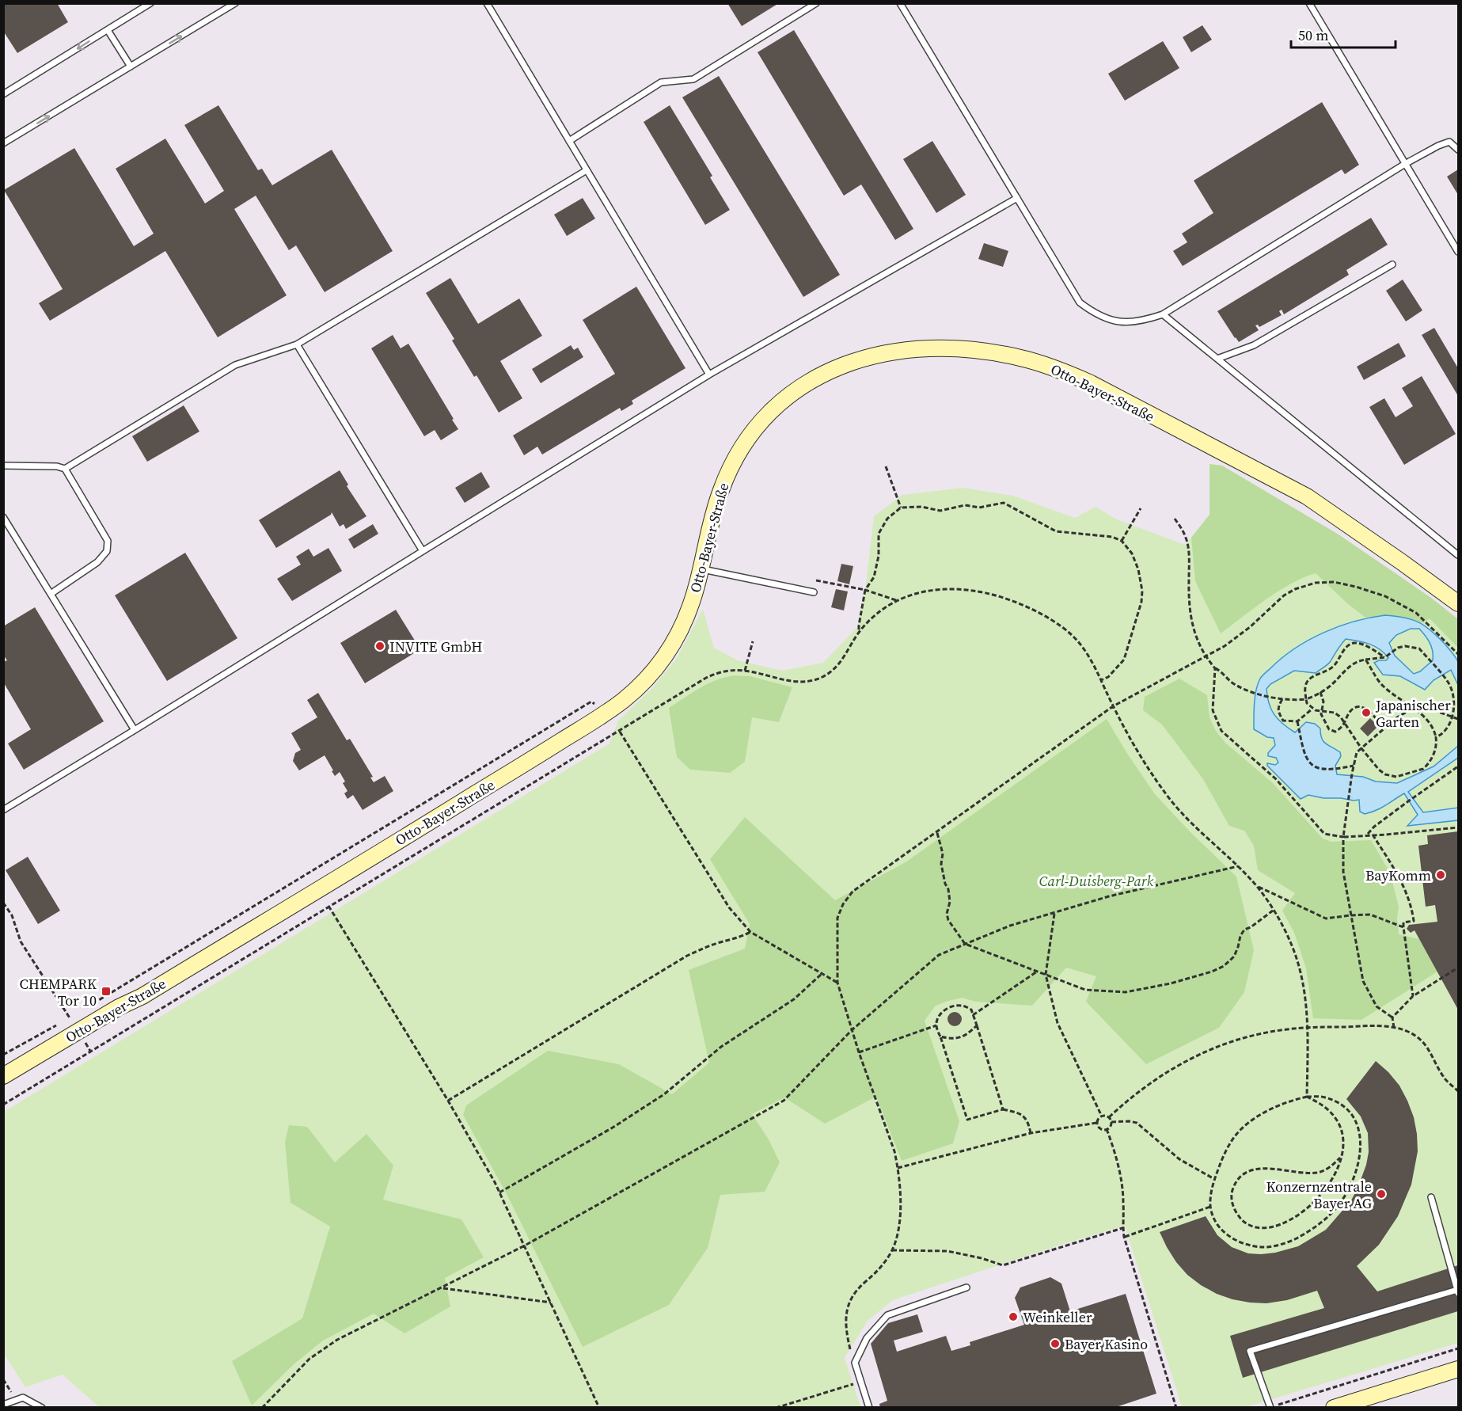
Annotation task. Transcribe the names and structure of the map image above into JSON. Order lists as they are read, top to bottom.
{
  "streets": {
    "street": ["Otto-Bayer-Straße"]
  },
  "parks": ["Carl-Duisberg-Park"],
  "places": {
    "other": [
      "INVITE GmbH",
      "Japanischer Garten",
      "BayKomm",
      "Konzernzentrale Bayer AG",
      "Weinkeller",
      "Bayer Kasino"
    ],
    "transit": ["CHEMPARK Tor 10"]
  },
  "scale_bar": "50 m"
}
